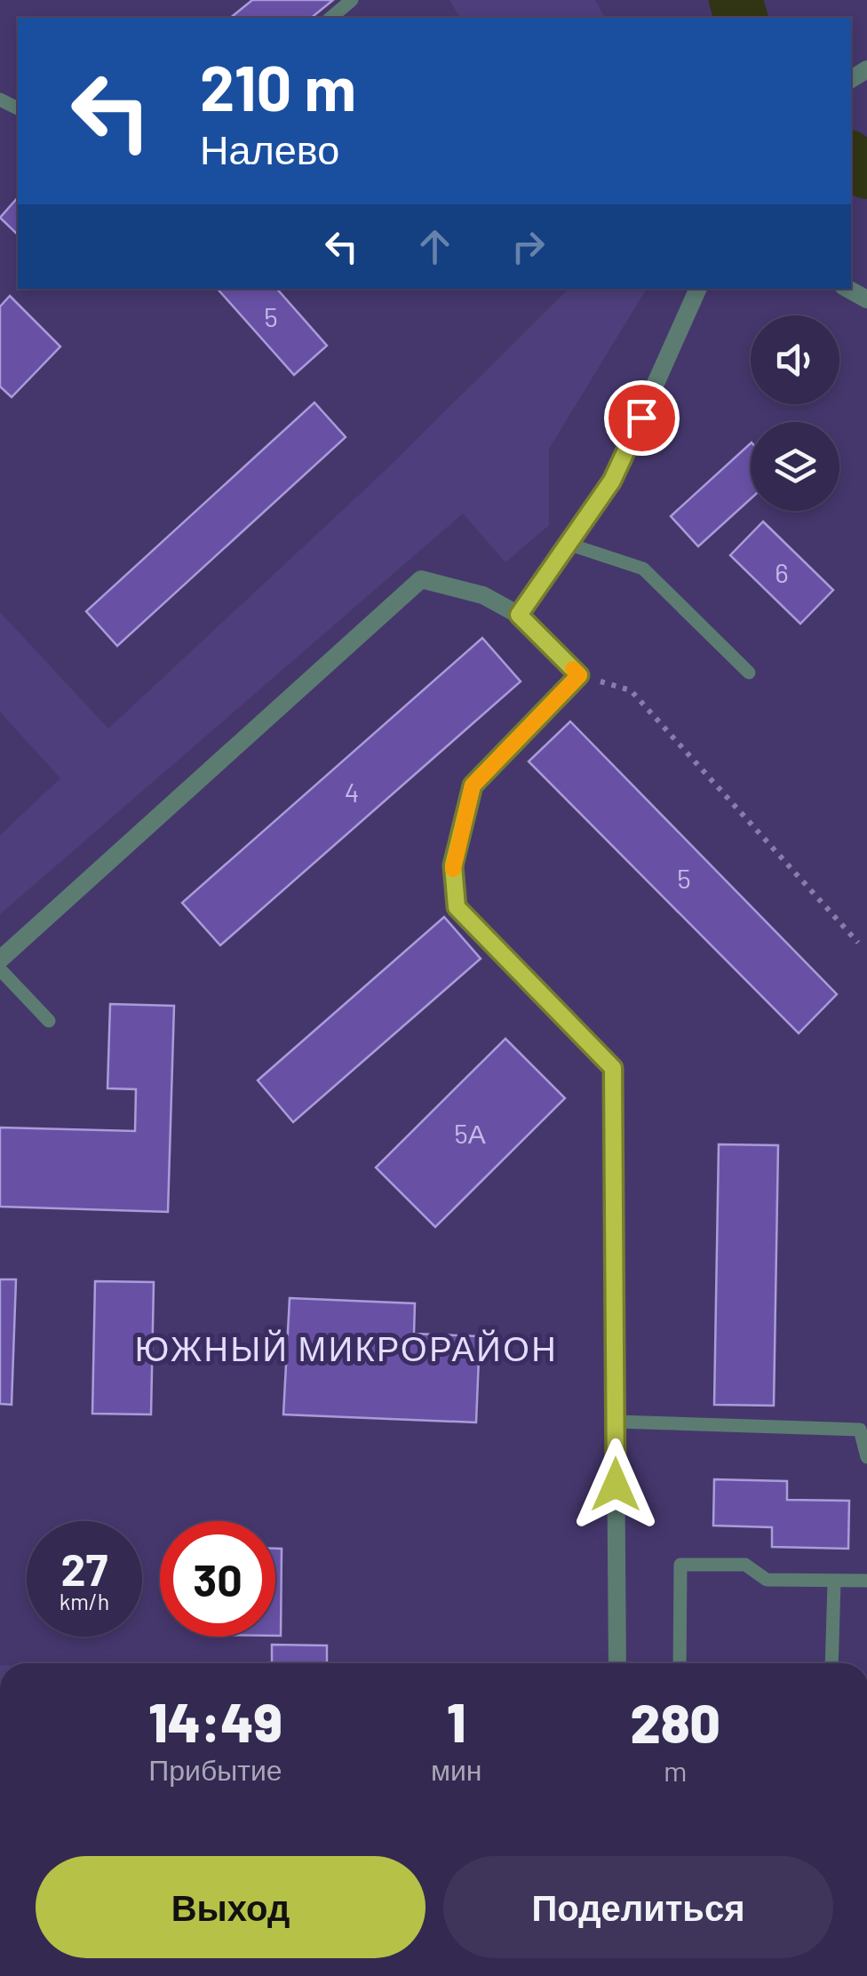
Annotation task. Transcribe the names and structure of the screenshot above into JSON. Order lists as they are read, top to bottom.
{
  "districts": ["ЮЖНЫЙ МИКРОРАЙОН"],
  "house_numbers": [
    "5",
    "6",
    "4",
    "5",
    "5А"
  ],
  "page": {
    "turn": ["210 m", "Налево"],
    "speed": "27 km/h",
    "limit": "30",
    "eta": [
      "14:49",
      "Прибытие",
      "1",
      "мин",
      "280",
      "m"
    ],
    "buttons": ["Выход", "Поделиться"]
  }
}
